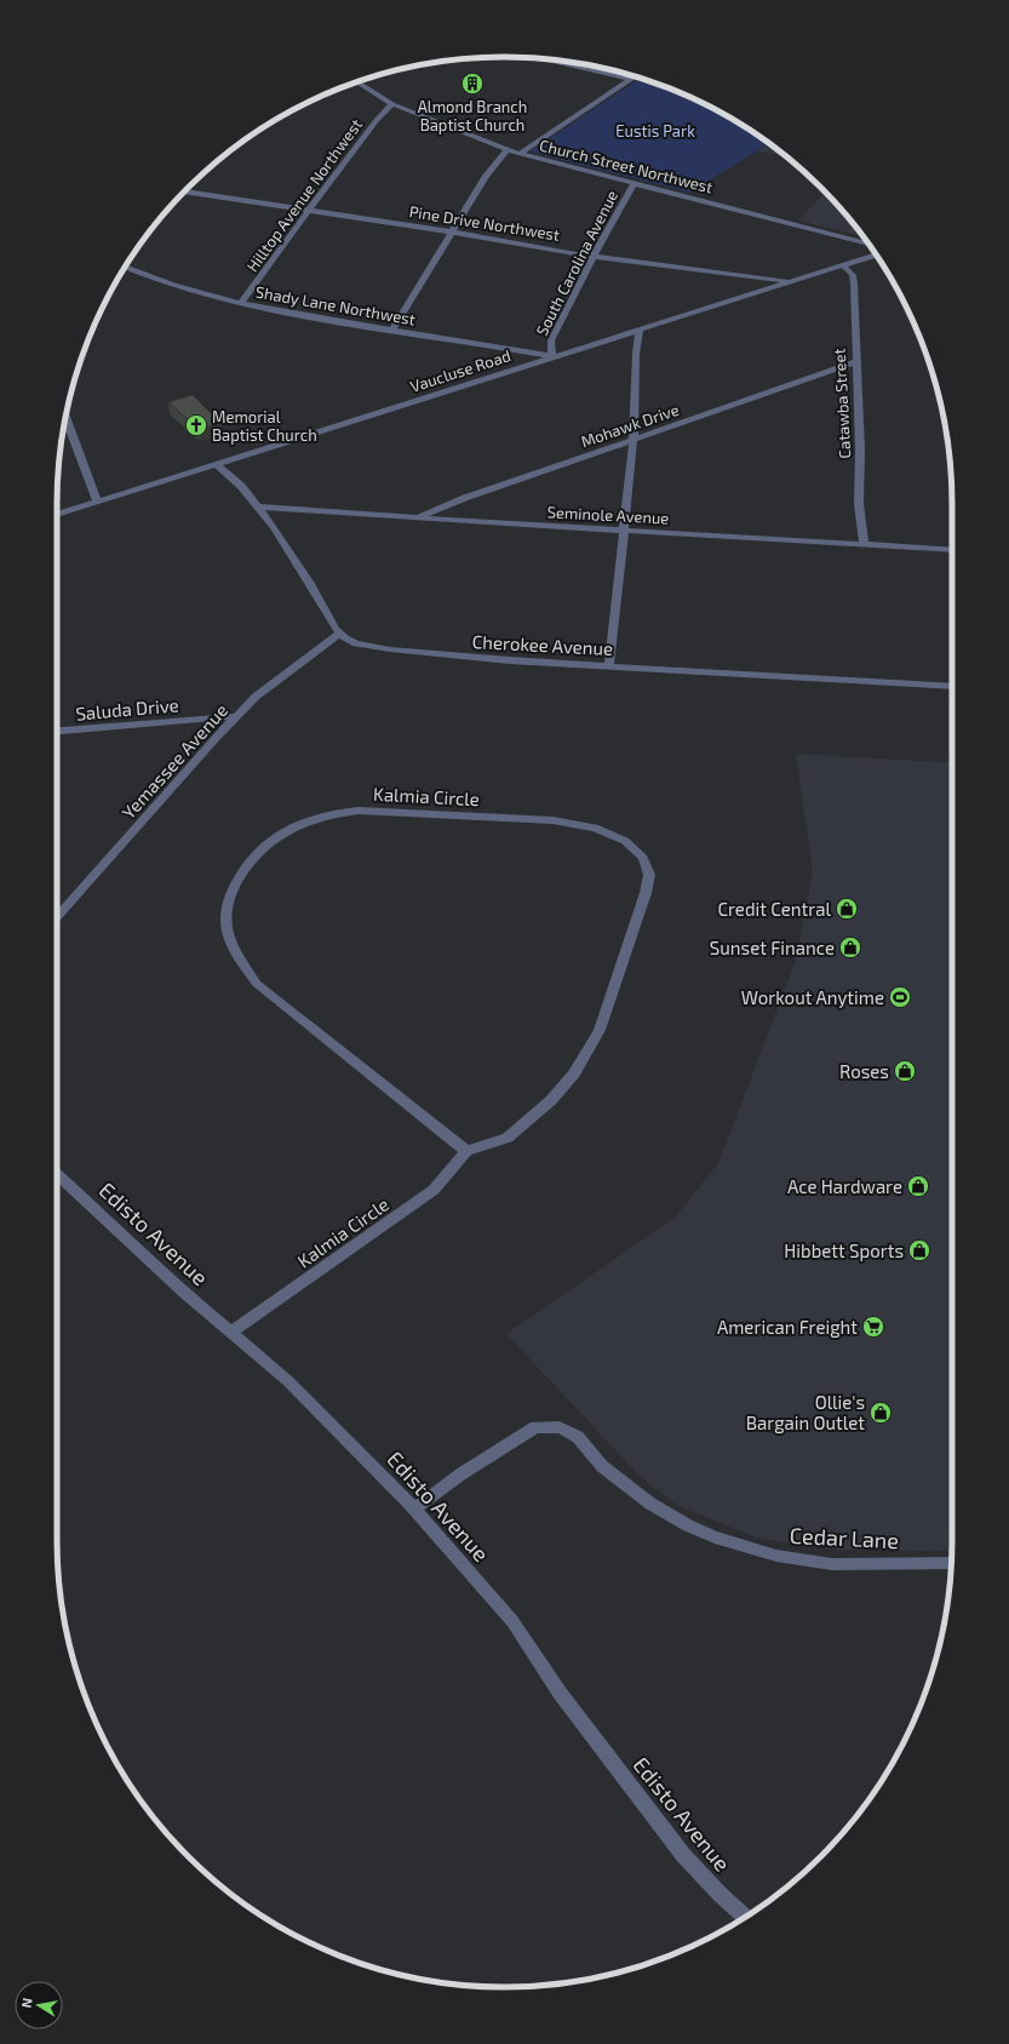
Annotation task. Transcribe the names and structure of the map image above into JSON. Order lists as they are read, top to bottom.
{
  "streets": {
    "street": [
      "Church Street Northwest",
      "Hilltop Avenue Northwest",
      "Pine Drive Northwest",
      "South Carolina Avenue",
      "Shady Lane Northwest",
      "Vaucluse Road",
      "Catawba Street",
      "Mohawk Drive",
      "Seminole Avenue",
      "Cherokee Avenue",
      "Saluda Drive",
      "Yemassee Avenue",
      "Kalmia Circle",
      "Edisto Avenue",
      "Cedar Lane"
    ]
  },
  "crossings": [
    ["Church Street Northwest", "Hilltop Avenue Northwest"],
    ["Church Street Northwest", "South Carolina Avenue"],
    ["Hilltop Avenue Northwest", "Pine Drive Northwest"],
    ["Hilltop Avenue Northwest", "Shady Lane Northwest"],
    ["Pine Drive Northwest", "South Carolina Avenue"],
    ["Pine Drive Northwest", "Vaucluse Road"],
    ["South Carolina Avenue", "Shady Lane Northwest"],
    ["South Carolina Avenue", "Vaucluse Road"],
    ["Shady Lane Northwest", "Vaucluse Road"],
    ["Vaucluse Road", "Catawba Street"],
    ["Catawba Street", "Mohawk Drive"],
    ["Catawba Street", "Seminole Avenue"],
    ["Mohawk Drive", "Seminole Avenue"],
    ["Cherokee Avenue", "Yemassee Avenue"],
    ["Saluda Drive", "Yemassee Avenue"],
    ["Kalmia Circle", "Edisto Avenue"],
    ["Edisto Avenue", "Cedar Lane"]
  ],
  "parks": ["Eustis Park"],
  "places": {
    "building": ["Almond Branch Baptist Church"],
    "church": ["Memorial Baptist Church"],
    "shop": [
      "Credit Central",
      "Sunset Finance",
      "Roses",
      "Ace Hardware",
      "Hibbett Sports",
      "Ollie's Bargain Outlet"
    ],
    "sports": ["Workout Anytime"],
    "supermarket": ["American Freight"]
  },
  "north": "left"
}
